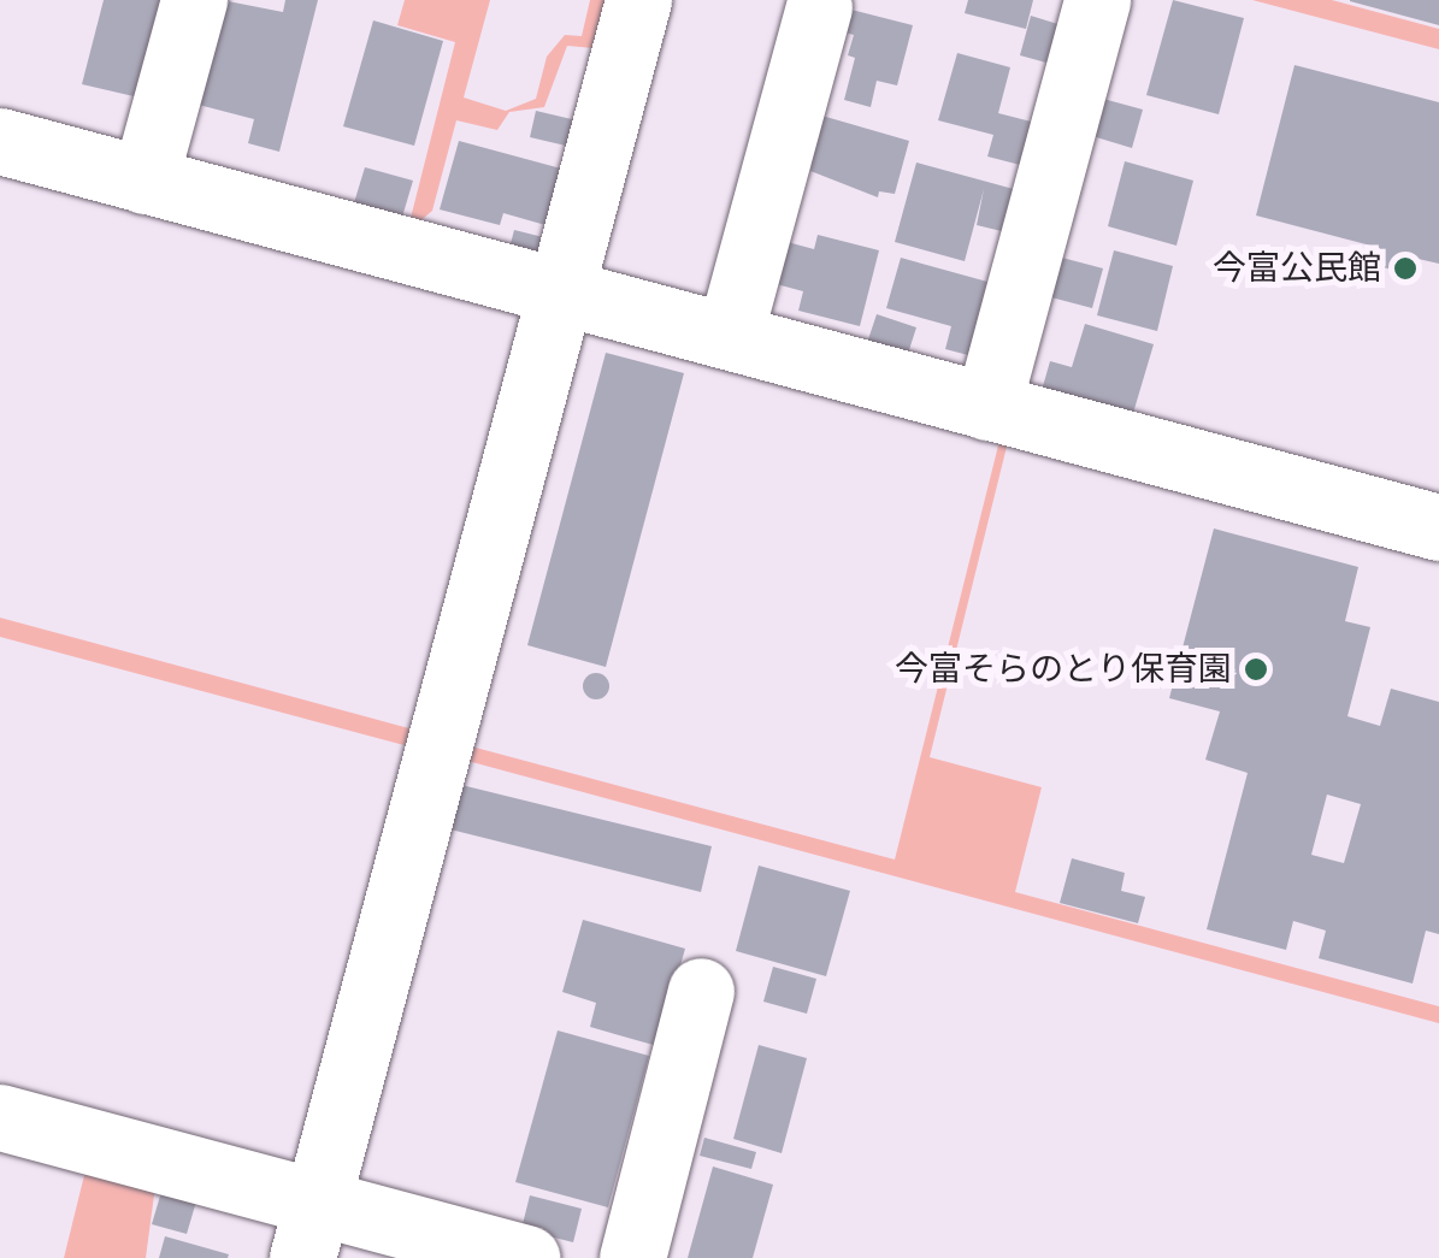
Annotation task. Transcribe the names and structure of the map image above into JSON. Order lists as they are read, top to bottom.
{
  "places": ["今富公民館", "今富そらのとり保育園"]
}
